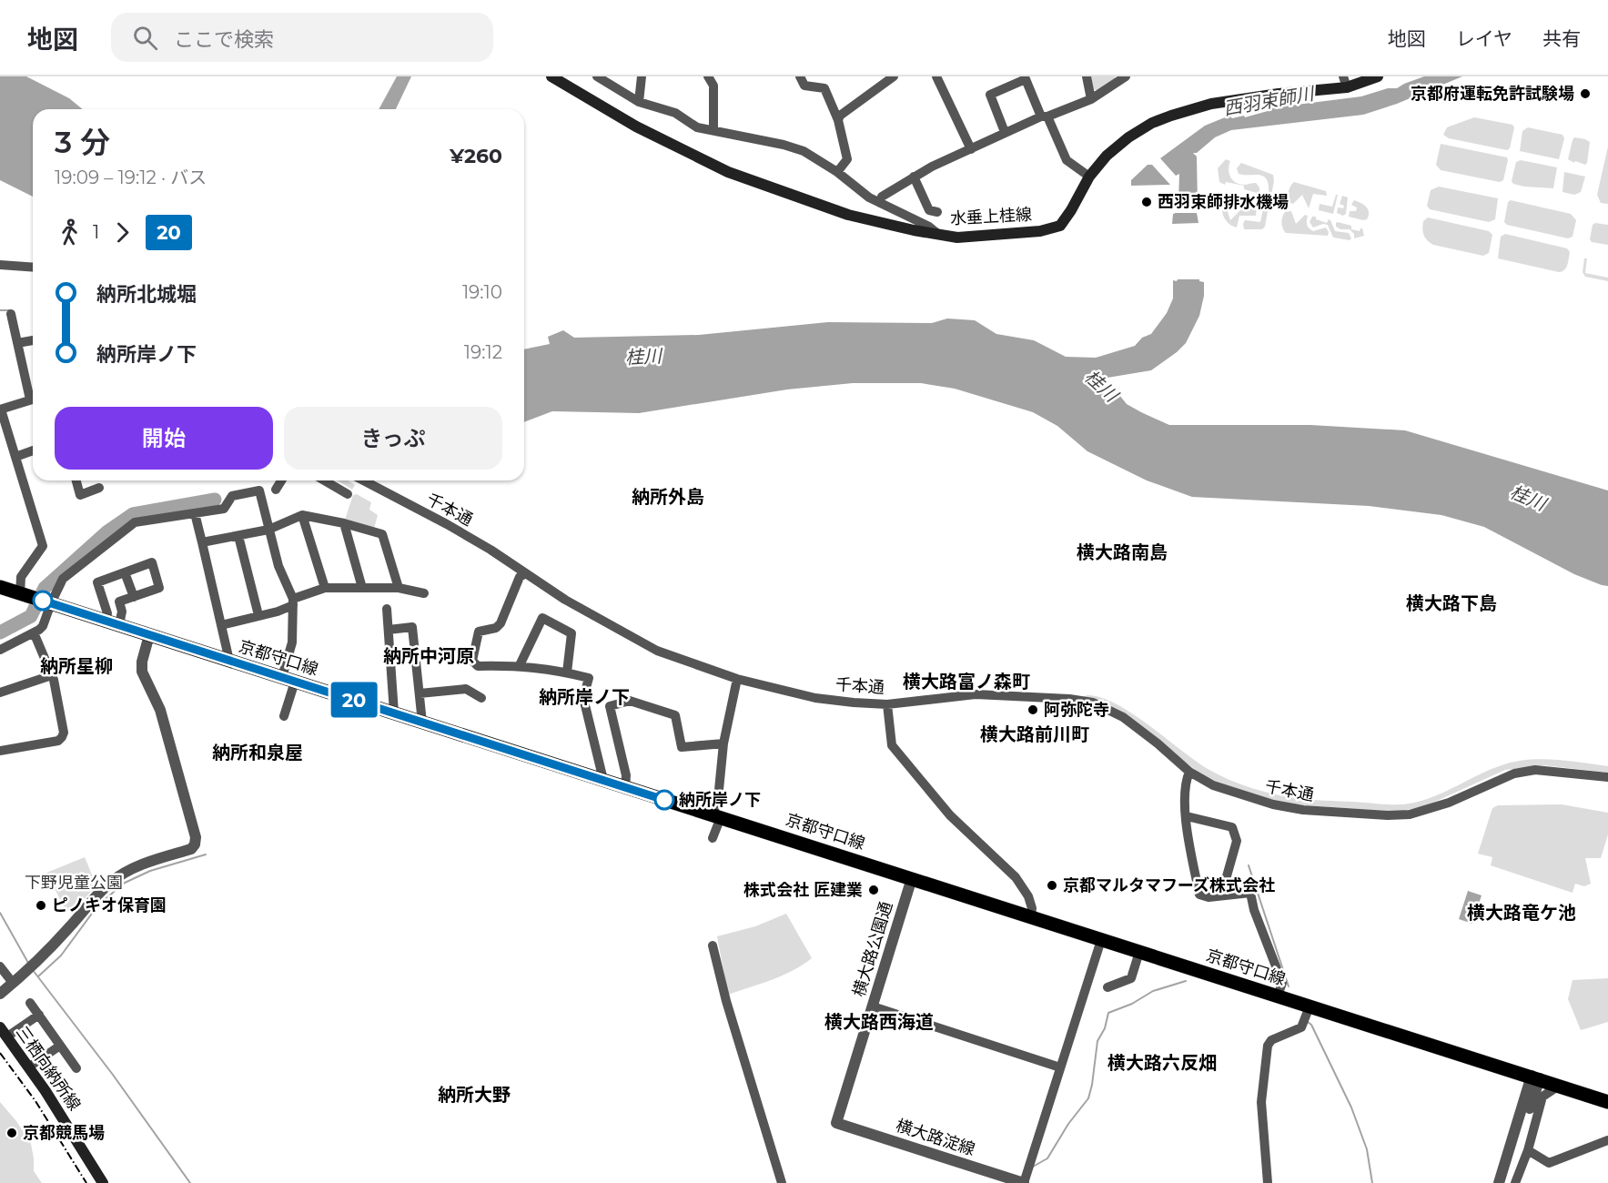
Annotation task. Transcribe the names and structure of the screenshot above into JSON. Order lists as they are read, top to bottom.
{
  "streets": {
    "main road": ["水垂上桂線", "京都守口線", "三栖向納所線"],
    "street": ["千本通", "横大路公園通", "横大路淀線"]
  },
  "crossings": [
    ["京都守口線", "横大路公園通"],
    ["横大路公園通", "横大路淀線"]
  ],
  "districts": [
    "納所外島",
    "横大路南島",
    "横大路下島",
    "納所中河原",
    "納所星柳",
    "横大路富ノ森町",
    "納所岸ノ下",
    "横大路前川町",
    "納所和泉屋",
    "横大路竜ケ池",
    "横大路西海道",
    "横大路六反畑",
    "納所大野"
  ],
  "water": ["西羽束師川", "桂川"],
  "parks": ["下野児童公園"],
  "places": [
    "京都府運転免許試験場",
    "西羽束師排水機場",
    "阿弥陀寺",
    "納所岸ノ下",
    "京都マルタマフーズ株式会社",
    "株式会社 匠建業",
    "ピノキオ保育園",
    "京都競馬場"
  ],
  "lines": ["bus line 20"],
  "page": {
    "header": "地図",
    "search": "ここで検索",
    "nav": ["地図", "レイヤ", "共有"],
    "on_map": "20",
    "heading": ["3 分", "19:09 – 19:12 · バス", "¥260"],
    "legs": ["1", "20"],
    "list": [
      {
        "name": "納所北城堀",
        "value": "19:10"
      },
      {
        "name": "納所岸ノ下",
        "value": "19:12"
      }
    ],
    "buttons": ["開始", "きっぷ"]
  }
}
